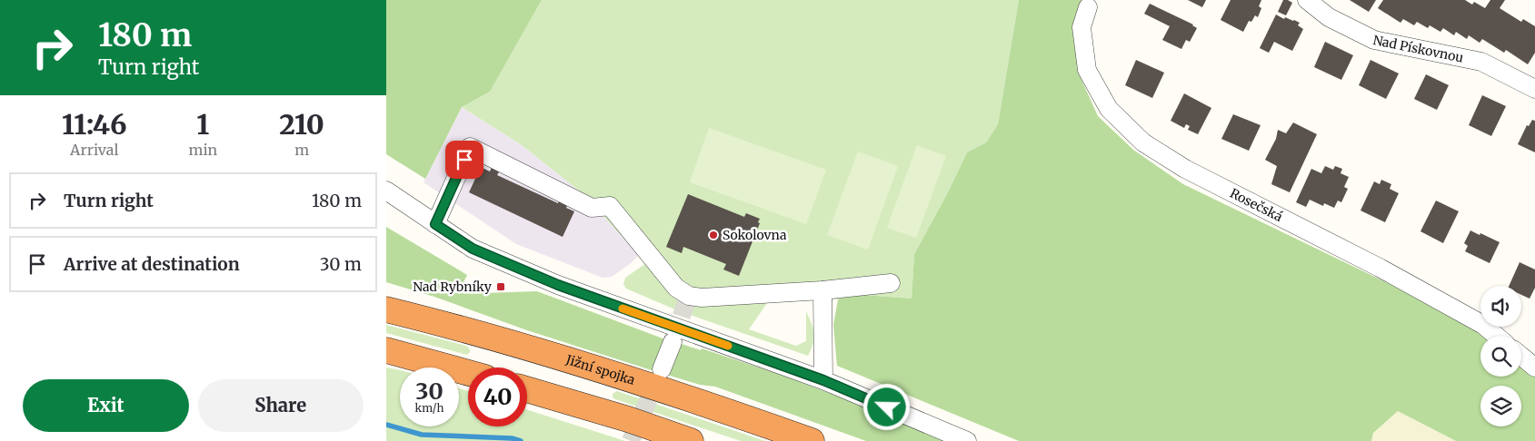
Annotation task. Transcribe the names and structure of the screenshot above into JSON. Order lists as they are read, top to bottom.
{
  "streets": {
    "highway": ["Jižní spojka"],
    "street": ["Nad Pískovnou", "Rosečská"]
  },
  "places": {
    "other": ["Sokolovna"],
    "transit": ["Nad Rybníky"]
  },
  "page": {
    "turn": ["180 m", "Turn right"],
    "eta": [
      "11:46",
      "Arrival",
      "1",
      "min",
      "210",
      "m"
    ],
    "list": [
      {
        "name": "Turn right",
        "value": "180 m"
      },
      {
        "name": "Arrive at destination",
        "value": "30 m"
      }
    ],
    "speed": "30 km/h",
    "limit": "40",
    "buttons": ["Exit", "Share"]
  }
}
